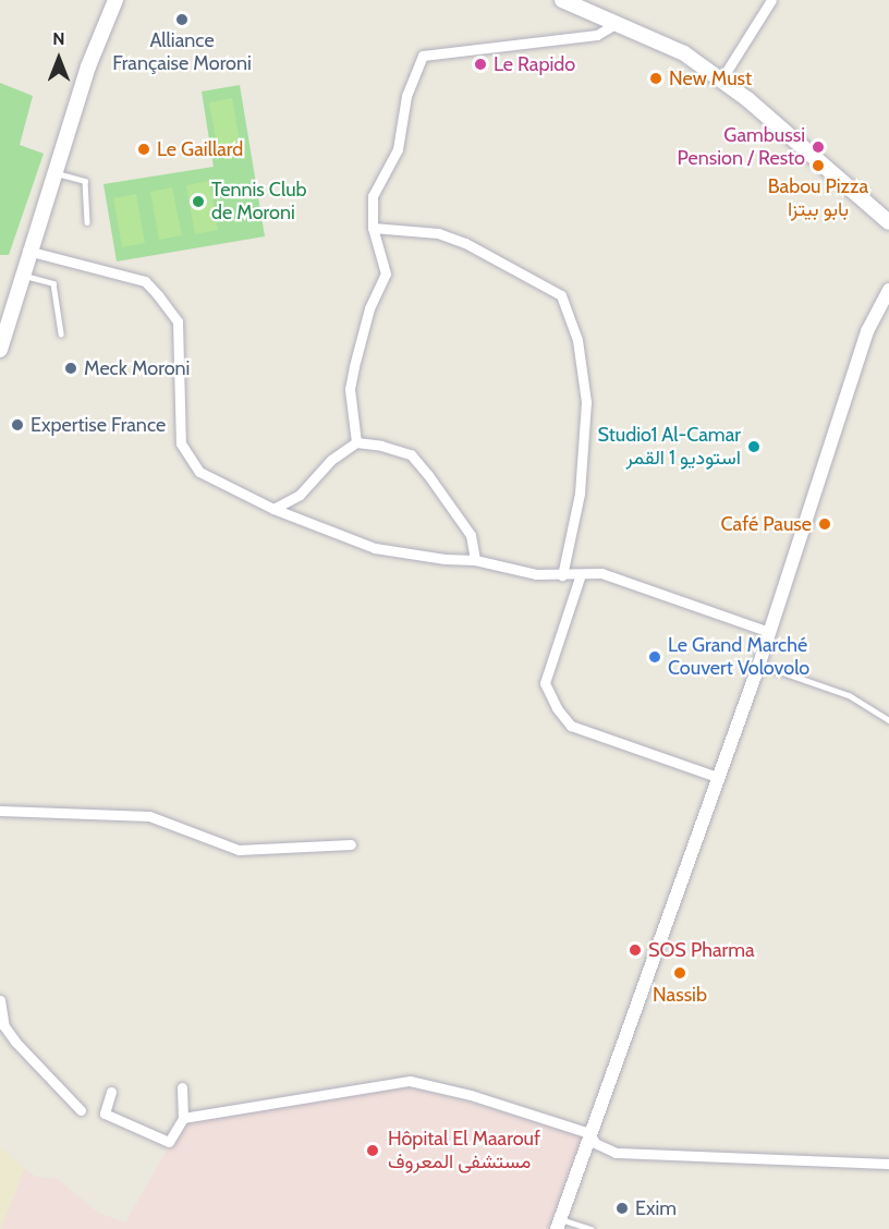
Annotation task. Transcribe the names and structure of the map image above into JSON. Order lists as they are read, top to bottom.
{
  "places": [
    "Alliance Française Moroni",
    "Le Rapido",
    "New Must",
    "Gambussi Pension / Resto",
    "Le Gaillard",
    "Babou Pizza بابو بيتزا",
    "Tennis Club de Moroni",
    "Meck Moroni",
    "Expertise France",
    "Studio1 Al-Camar استوديو 1 القمر",
    "Café Pause",
    "Le Grand Marché Couvert Volovolo",
    "SOS Pharma",
    "Nassib",
    "Hôpital El Maarouf مستشفى المعروف",
    "Exim"
  ],
  "north": "top"
}
